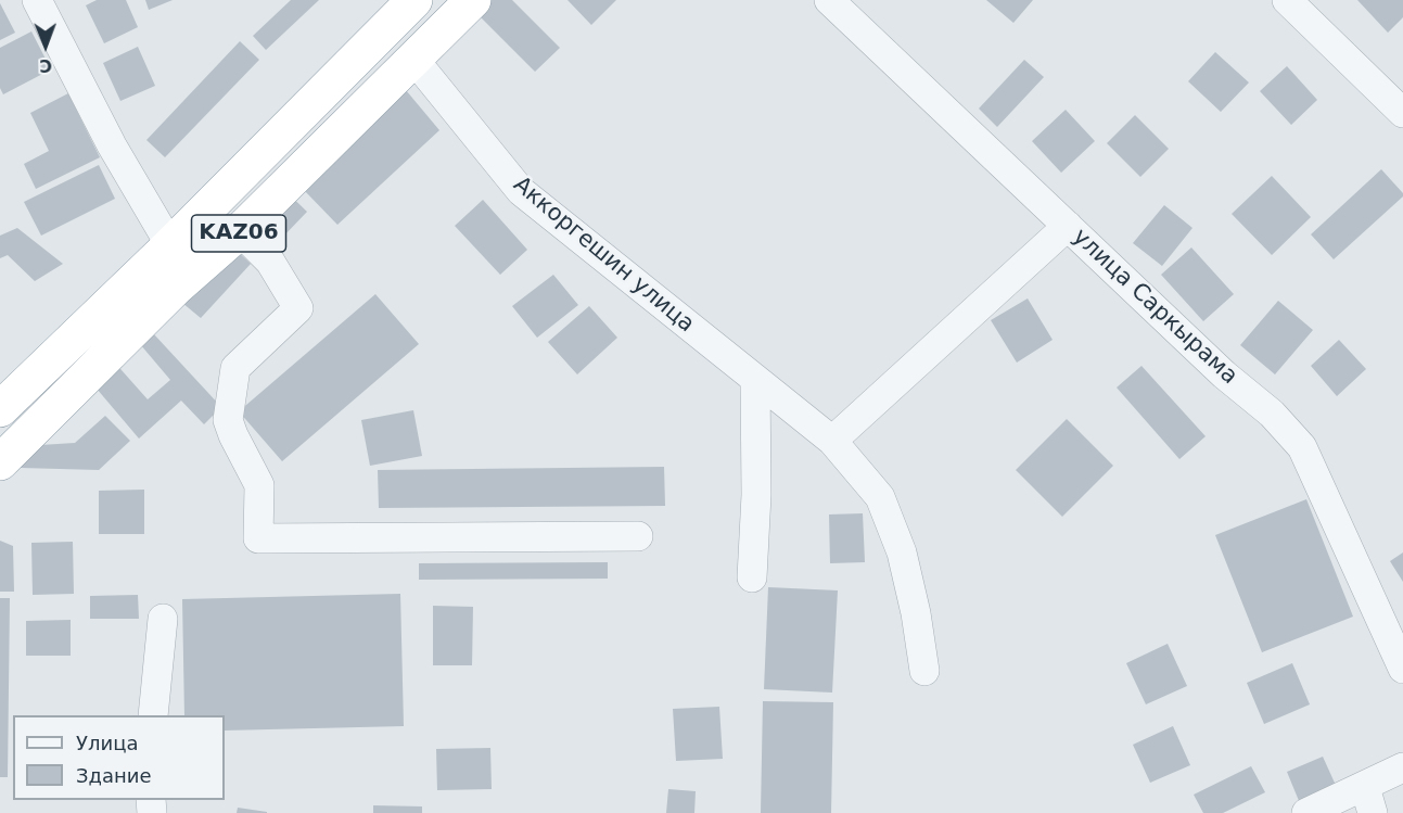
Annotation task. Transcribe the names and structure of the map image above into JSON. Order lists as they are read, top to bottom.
{
  "streets": {
    "highway": ["KАZ06"],
    "street": ["Аккоргешин улица", "улица Саркырама"]
  },
  "crossings": [
    ["KАZ06", "Аккоргешин улица"]
  ],
  "legend": ["Улица", "Здание"],
  "north": "bottom"
}
